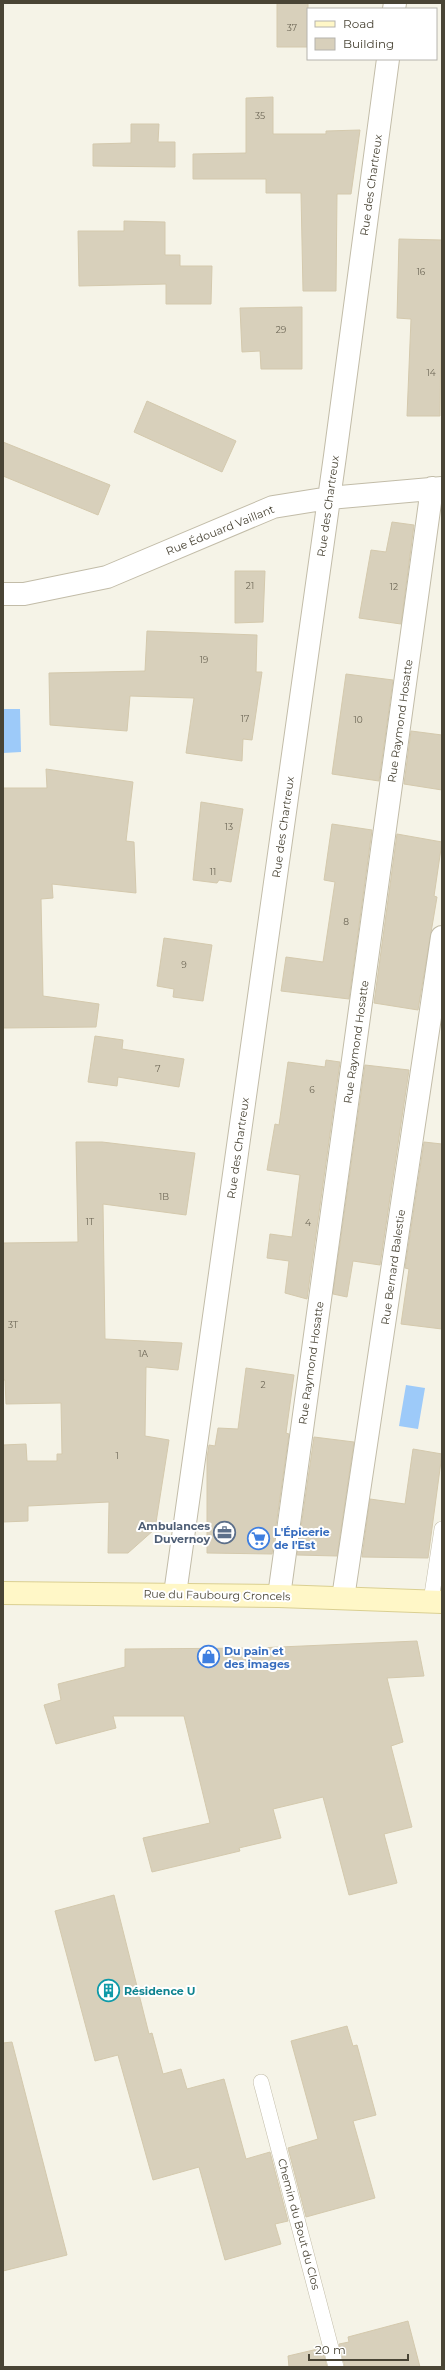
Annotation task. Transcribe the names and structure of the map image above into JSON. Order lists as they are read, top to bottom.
{
  "streets": {
    "main road": ["Rue du Faubourg Croncels"],
    "street": [
      "Rue des Chartreux",
      "Rue Édouard Vaillant",
      "Rue Raymond Hosatte",
      "Rue Bernard Balestie"
    ],
    "lane": ["Chemin du Bout du Clos"]
  },
  "crossings": [
    ["Rue des Chartreux", "Rue Édouard Vaillant"],
    ["Rue des Chartreux", "Rue du Faubourg Croncels"],
    ["Rue Édouard Vaillant", "Rue Raymond Hosatte"],
    ["Rue Raymond Hosatte", "Rue du Faubourg Croncels"],
    ["Rue Bernard Balestie", "Rue du Faubourg Croncels"]
  ],
  "places": {
    "office": ["Ambulances Duvernoy"],
    "supermarket": ["L'Épicerie de l'Est"],
    "shop": ["Du pain et des images"],
    "building": ["Résidence U"]
  },
  "house_numbers": [
    "37",
    "35",
    "16",
    "29",
    "14",
    "21",
    "12",
    "19",
    "17",
    "10",
    "13",
    "11",
    "8",
    "9",
    "7",
    "6",
    "1B",
    "1T",
    "4",
    "3T",
    "1A",
    "2",
    "1"
  ],
  "legend": ["Road", "Building"],
  "scale_bar": "20 m"
}
